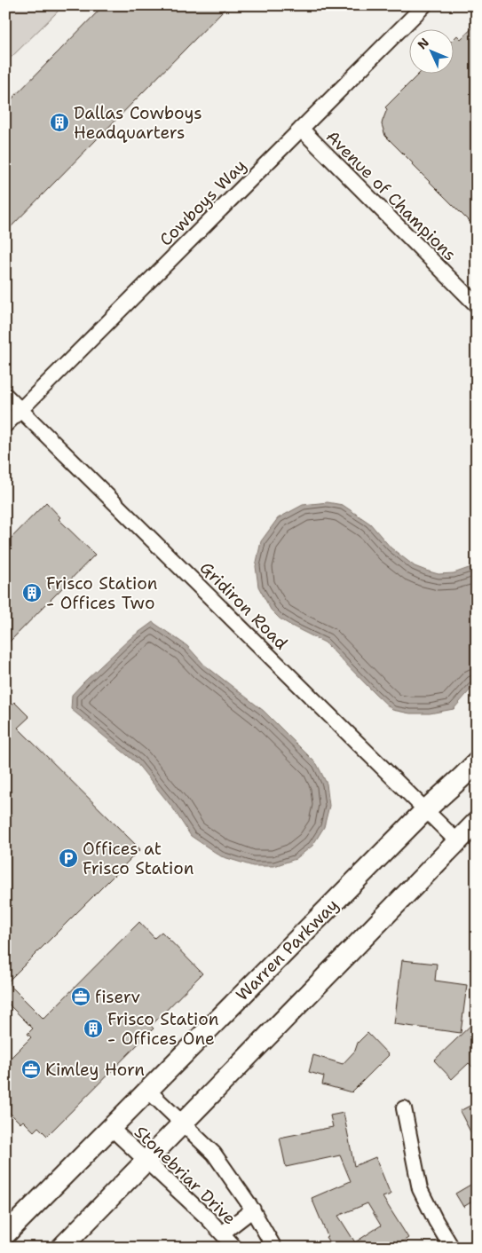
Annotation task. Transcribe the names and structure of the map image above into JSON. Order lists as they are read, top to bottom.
{
  "streets": {
    "main road": ["Warren Parkway"],
    "street": [
      "Avenue of Champions",
      "Cowboys Way",
      "Gridiron Road",
      "Stonebriar Drive"
    ]
  },
  "crossings": [
    ["Avenue of Champions", "Cowboys Way"],
    ["Cowboys Way", "Gridiron Road"],
    ["Gridiron Road", "Warren Parkway"],
    ["Warren Parkway", "Stonebriar Drive"]
  ],
  "places": {
    "building": ["Dallas Cowboys Headquarters", "Frisco Station - Offices Two", "Frisco Station - Offices One"],
    "parking": ["Offices at Frisco Station"],
    "office": ["fiserv", "Kimley Horn"]
  },
  "north": "top left"
}
